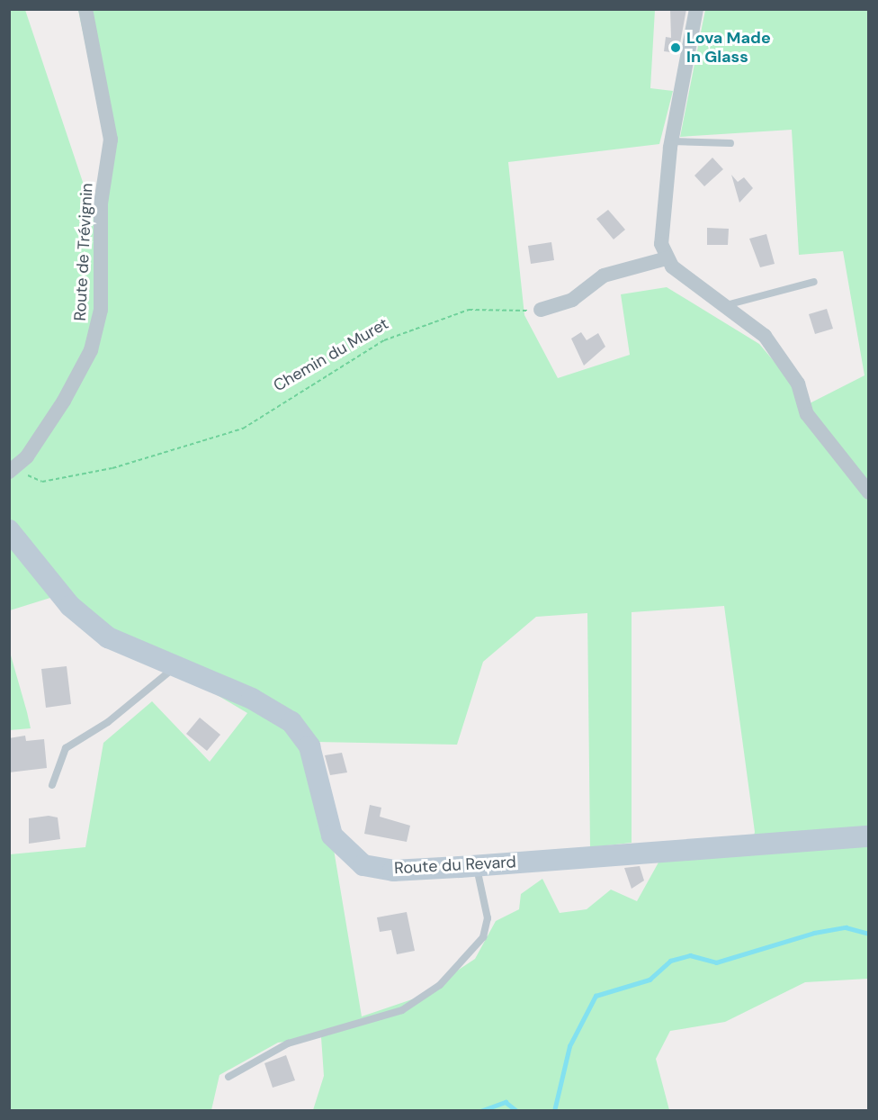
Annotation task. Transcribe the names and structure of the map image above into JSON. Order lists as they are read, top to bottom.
{
  "streets": {
    "main road": ["Route du Revard"],
    "street": ["Route de Trévignin"],
    "path": ["Chemin du Muret"]
  },
  "crossings": [
    ["Route de Trévignin", "Chemin du Muret"]
  ],
  "places": ["Lova Made In Glass"]
}
